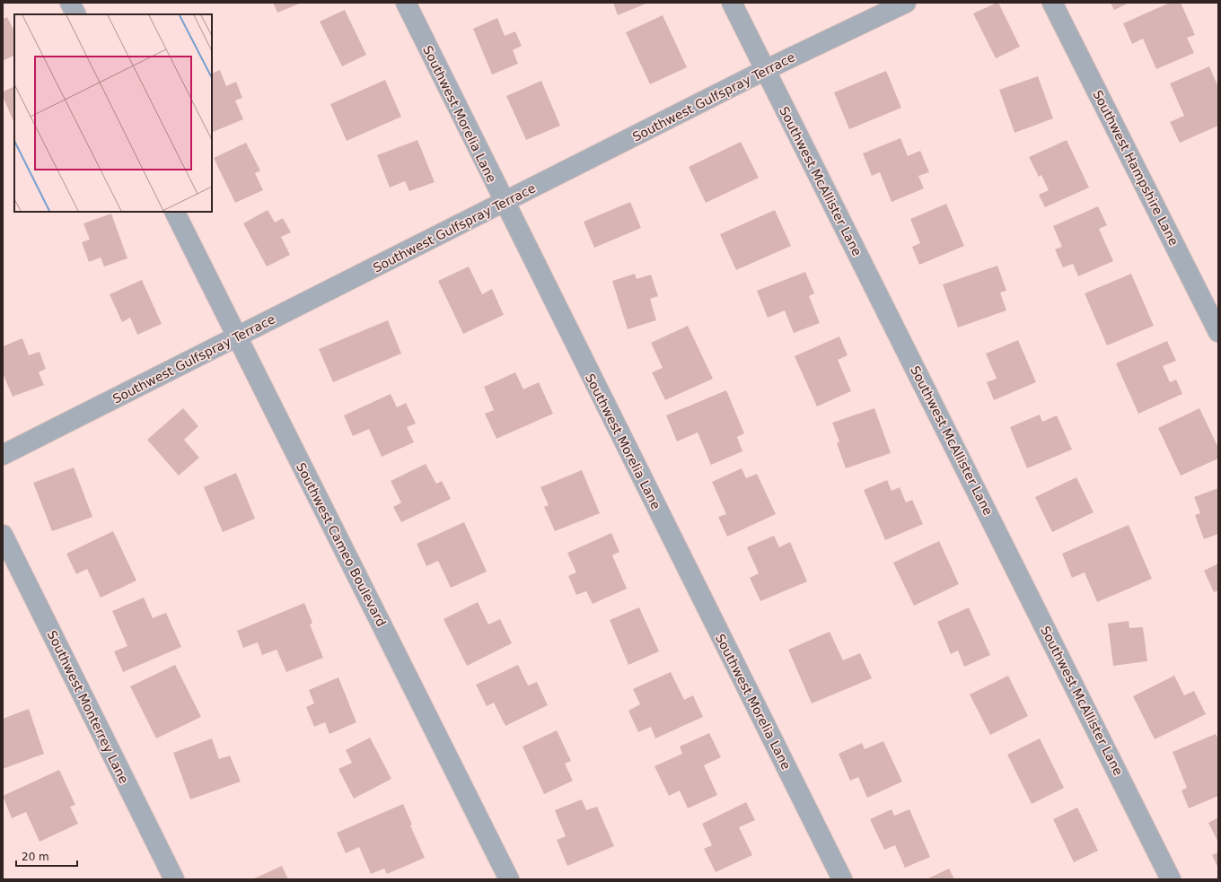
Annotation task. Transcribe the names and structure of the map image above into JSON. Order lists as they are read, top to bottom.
{
  "streets": {
    "street": [
      "Southwest Gulfspray Terrace",
      "Southwest Morelia Lane",
      "Southwest Hampshire Lane",
      "Southwest McAllister Lane",
      "Southwest Cameo Boulevard",
      "Southwest Monterrey Lane"
    ]
  },
  "crossings": [
    ["Southwest Gulfspray Terrace", "Southwest Morelia Lane"],
    ["Southwest Gulfspray Terrace", "Southwest McAllister Lane"],
    ["Southwest Gulfspray Terrace", "Southwest Cameo Boulevard"]
  ],
  "scale_bar": "20 m"
}
